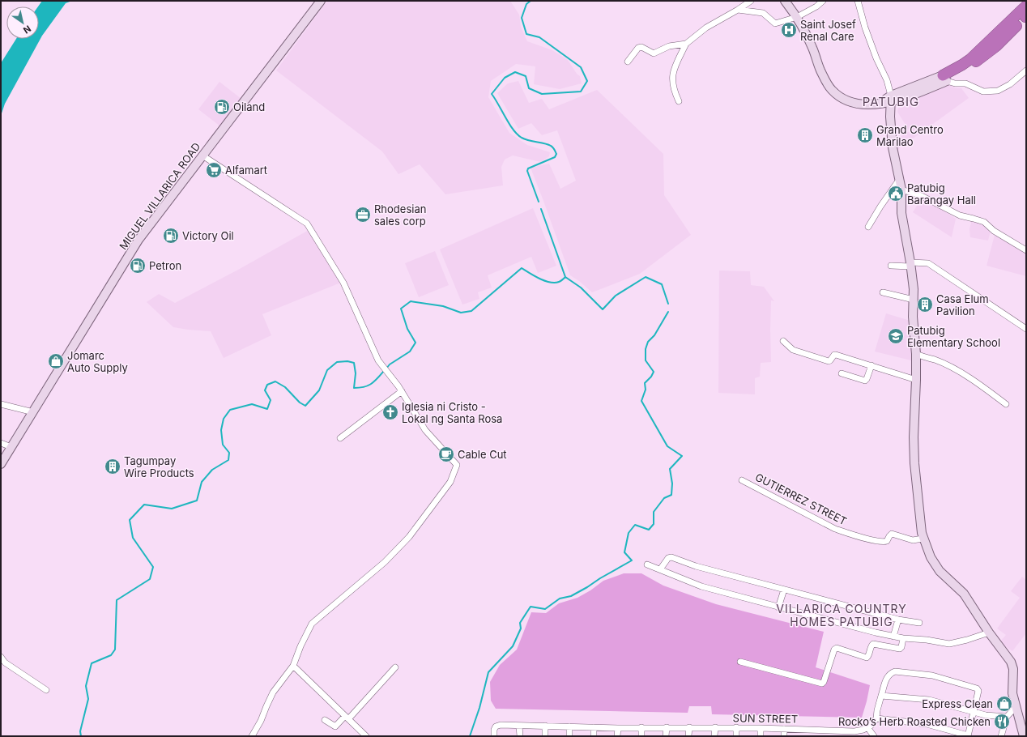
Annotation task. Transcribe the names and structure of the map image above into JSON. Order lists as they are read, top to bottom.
{
  "streets": {
    "main road": ["MIGUEL VILLARICA ROAD"],
    "street": ["GUTIERREZ STREET", "SUN STREET"]
  },
  "districts": ["PATUBIG", "VILLARICA COUNTRY HOMES PATUBIG"],
  "places": {
    "hospital": ["Saint Josef Renal Care"],
    "fuel station": ["Oiland", "Victory Oil", "Petron"],
    "building": ["Grand Centro Marilao", "Casa Elum Pavilion", "Tagumpay Wire Products"],
    "supermarket": ["Alfamart"],
    "public building": ["Patubig Barangay Hall"],
    "office": ["Rhodesian sales corp"],
    "school or university": ["Patubig Elementary School"],
    "shop": ["Jomarc Auto Supply", "Express Clean"],
    "church": ["Iglesia ni Cristo - Lokal ng Santa Rosa"],
    "cafe": ["Cable Cut"],
    "restaurant": ["Rocko’s Herb Roasted Chicken"]
  },
  "north": "bottom right"
}
